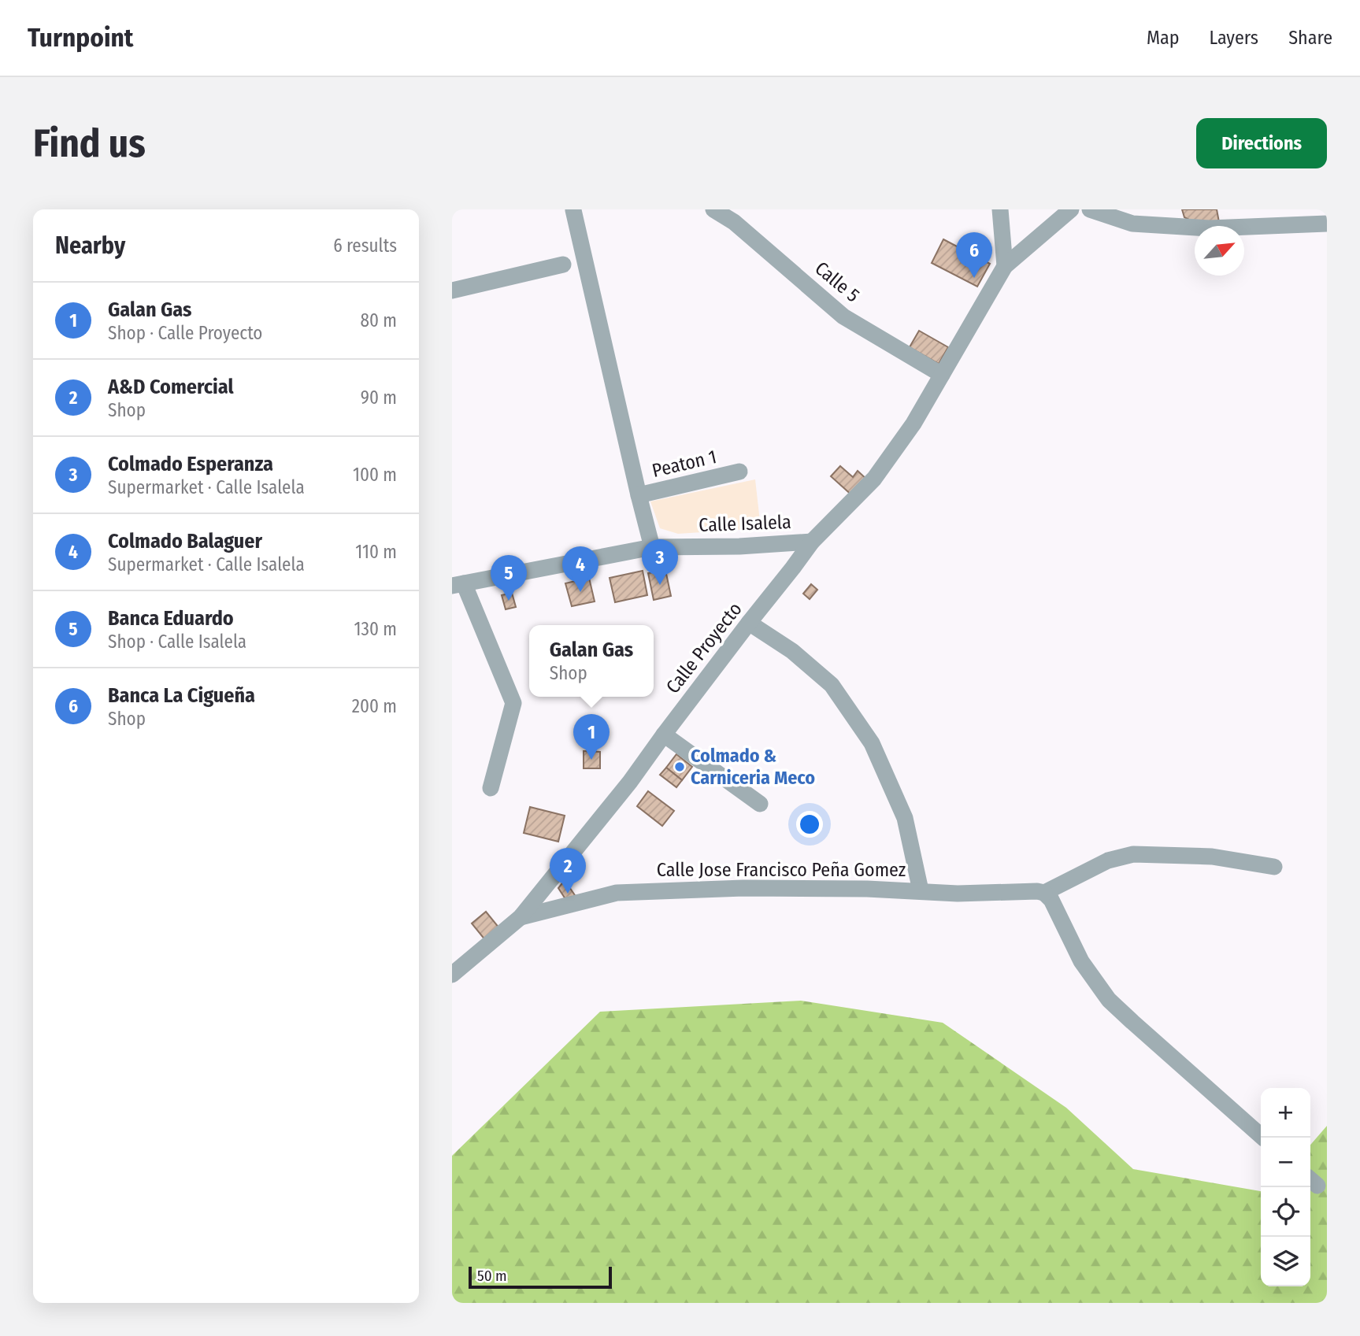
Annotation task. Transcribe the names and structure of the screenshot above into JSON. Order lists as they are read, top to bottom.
{
  "streets": {
    "street": [
      "Calle 5",
      "Peaton 1",
      "Calle Isalela",
      "Calle Proyecto",
      "Calle Jose Francisco Peña Gomez"
    ]
  },
  "crossings": [
    ["Calle 5", "Calle Proyecto"],
    ["Calle Isalela", "Calle Proyecto"],
    ["Calle Proyecto", "Calle Jose Francisco Peña Gomez"]
  ],
  "places": ["Colmado & Carniceria Meco"],
  "scale_bar": "50 m",
  "north": "top right",
  "page": {
    "header": "Turnpoint",
    "nav": ["Map", "Layers", "Share"],
    "buttons": "Directions",
    "title": "Find us",
    "heading": ["Nearby", "6 results"],
    "pins": [
      "6",
      "3",
      "4",
      "5",
      "1",
      "2"
    ],
    "list": [
      {
        "mark": "1",
        "name": "Galan Gas",
        "note": "Shop · Calle Proyecto",
        "value": "80 m"
      },
      {
        "mark": "2",
        "name": "A&D Comercial",
        "note": "Shop",
        "value": "90 m"
      },
      {
        "mark": "3",
        "name": "Colmado Esperanza",
        "note": "Supermarket · Calle Isalela",
        "value": "100 m"
      },
      {
        "mark": "4",
        "name": "Colmado Balaguer",
        "note": "Supermarket · Calle Isalela",
        "value": "110 m"
      },
      {
        "mark": "5",
        "name": "Banca Eduardo",
        "note": "Shop · Calle Isalela",
        "value": "130 m"
      },
      {
        "mark": "6",
        "name": "Banca La Cigueña",
        "note": "Shop",
        "value": "200 m"
      }
    ],
    "popup": ["Galan Gas", "Shop"],
    "map_buttons": ["+", "−"],
    "scale": "50 m"
  }
}
